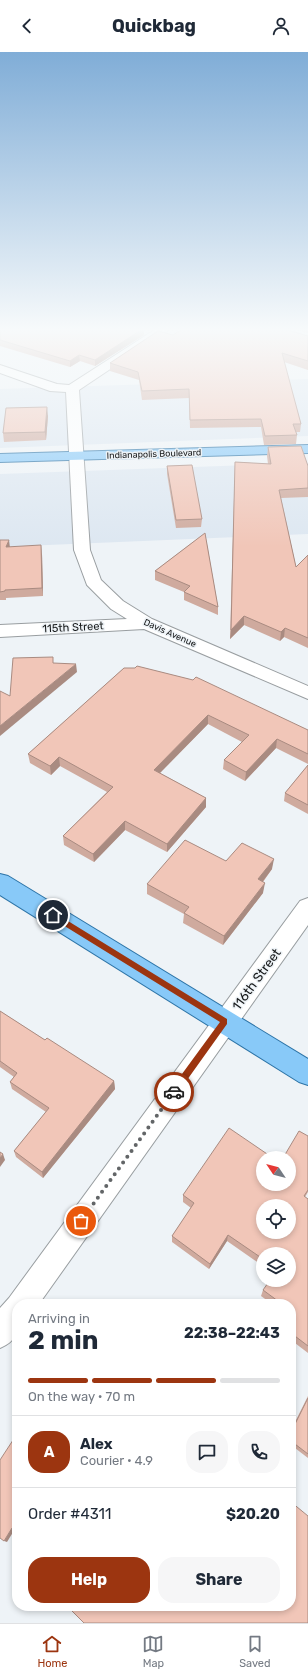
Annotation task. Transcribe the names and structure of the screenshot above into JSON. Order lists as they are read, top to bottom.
{
  "streets": {
    "main road": ["Indianapolis Boulevard"],
    "street": ["115th Street", "Davis Avenue", "116th Street"]
  },
  "crossings": [
    ["Indianapolis Boulevard", "Davis Avenue"],
    ["115th Street", "Davis Avenue"]
  ],
  "north": "top left",
  "page": {
    "header": "Quickbag",
    "heading": ["2 min", "Arriving in", "22:38–22:43"],
    "panel": [
      "Alex",
      "Courier · 4.9",
      "Order #4311",
      "$20.20"
    ],
    "bar": "On the way · 70 m",
    "round": "A",
    "buttons": ["Help", "Share"],
    "tabs": ["Home", "Map", "Saved"]
  }
}
